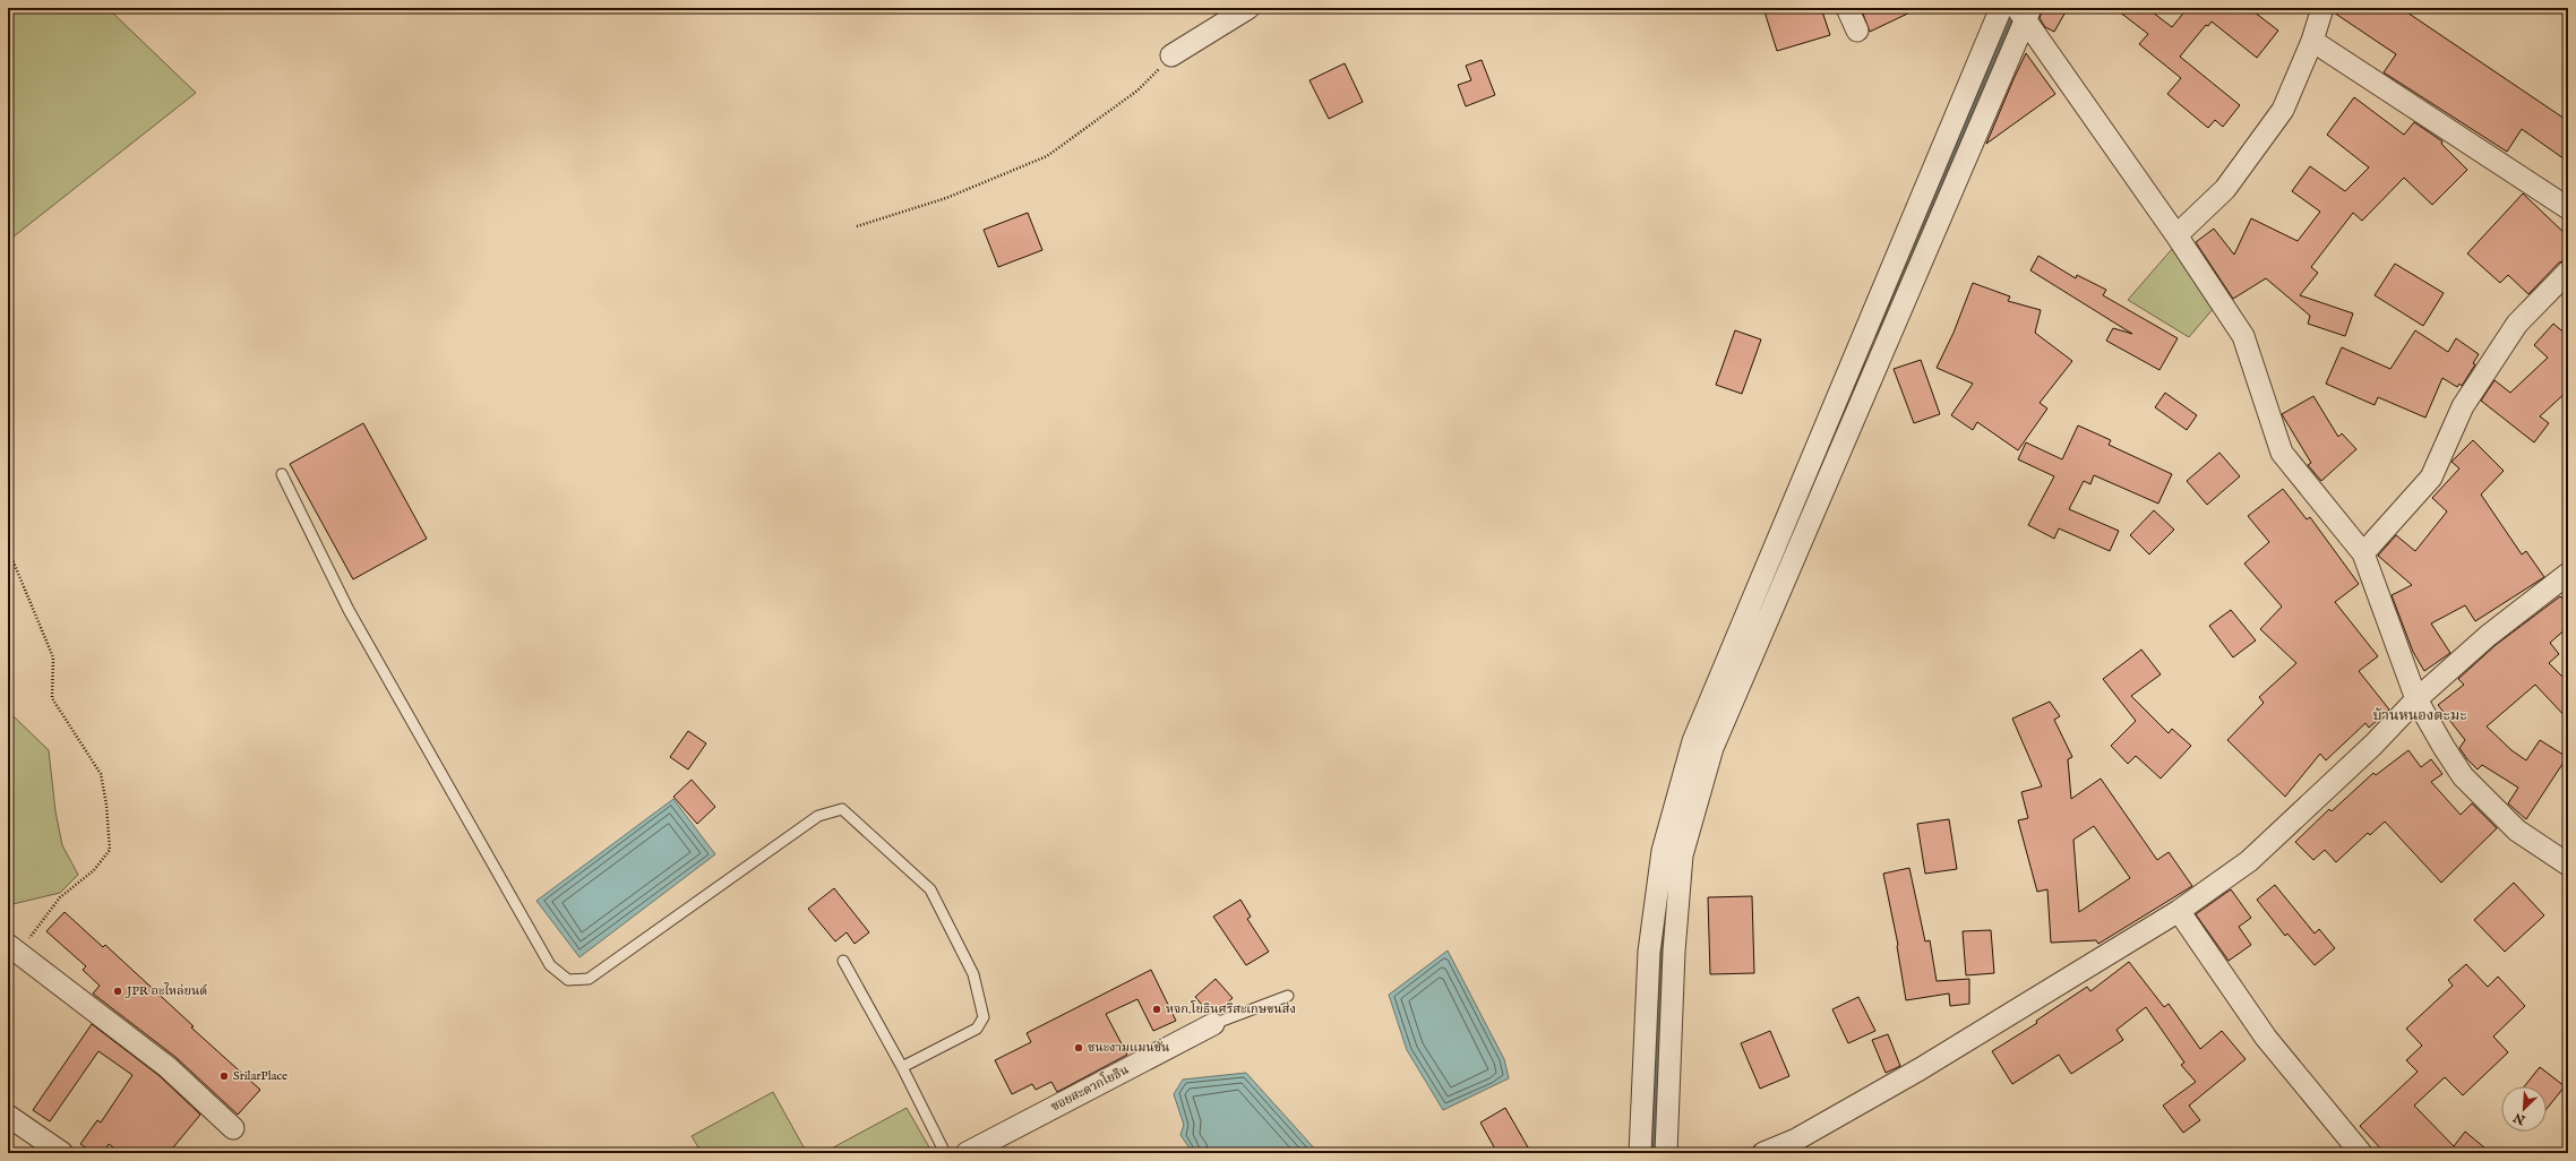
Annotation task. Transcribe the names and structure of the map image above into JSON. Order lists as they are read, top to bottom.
{
  "streets": {
    "street": ["ซอยสะดวกโยธิน"]
  },
  "districts": ["บ้านหนองตะมะ"],
  "places": [
    "JPR อะไหล่ยนต์",
    "หจก.โยธินศรีสะเกษขนส่ง",
    "ชนะงามแมนชั่น",
    "SrilarPlace"
  ],
  "north": "bottom left"
}
